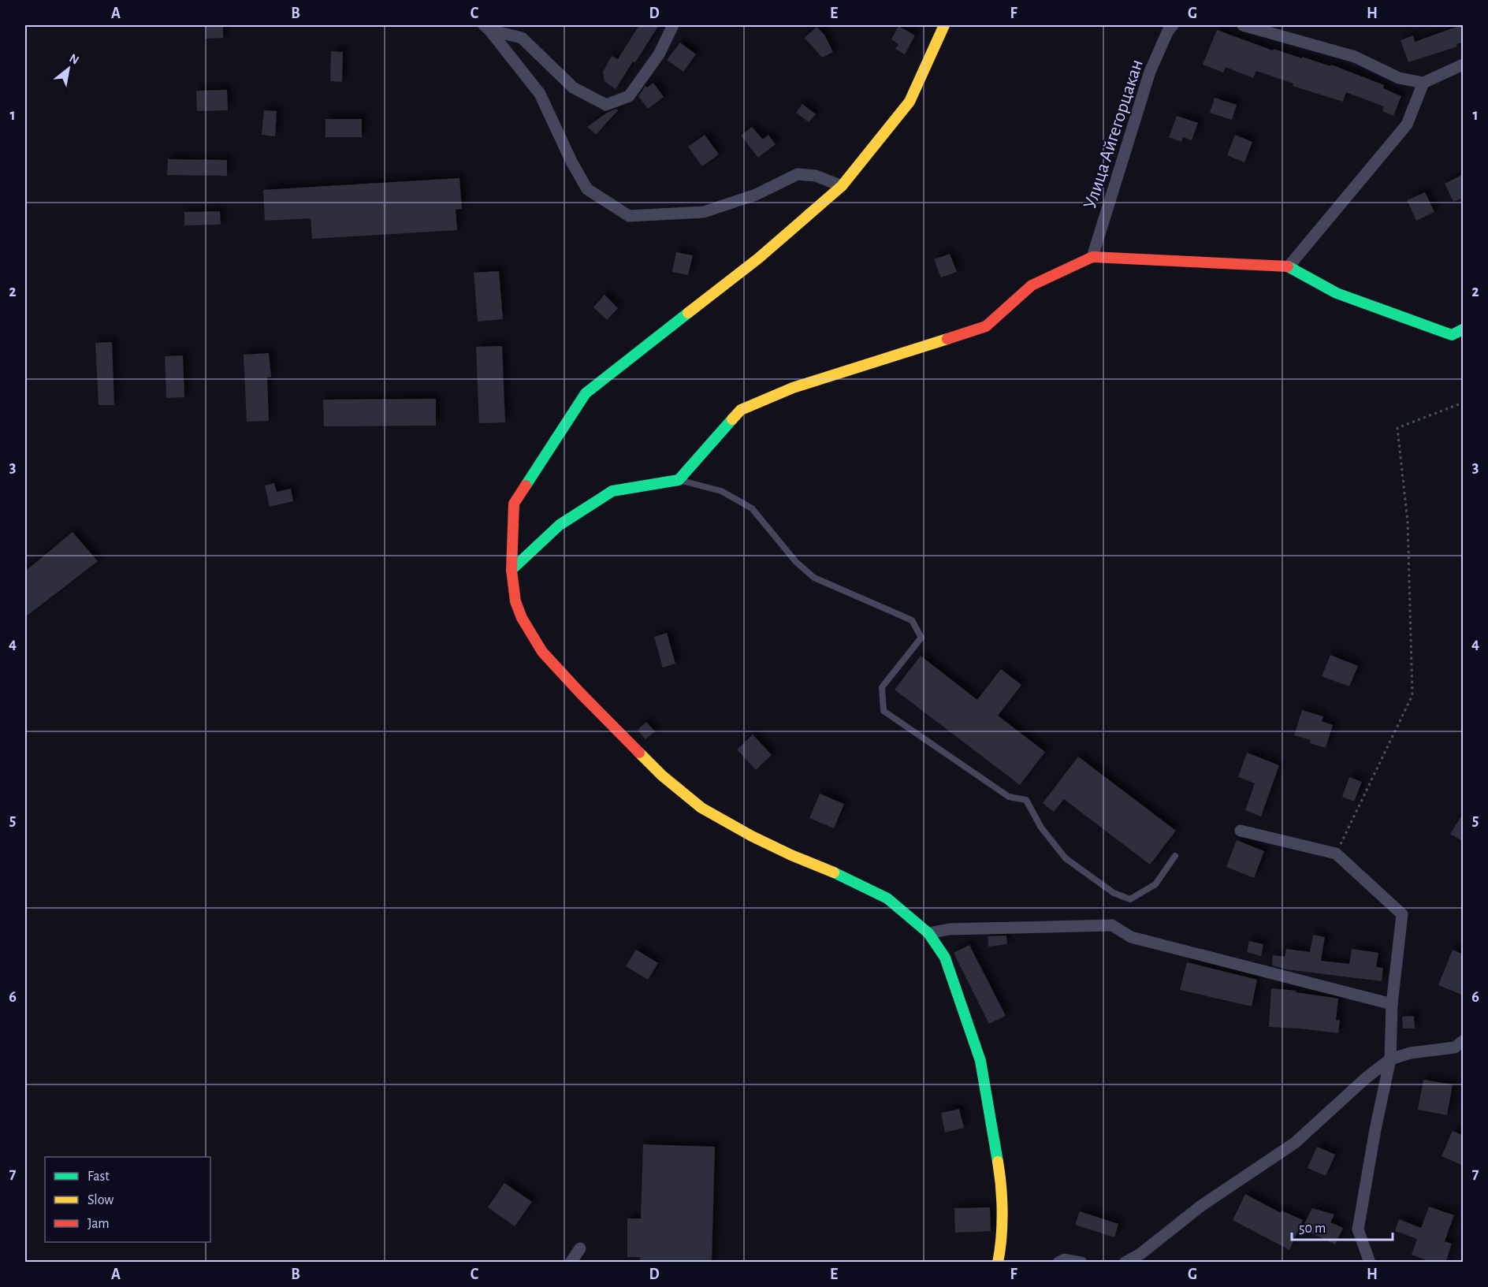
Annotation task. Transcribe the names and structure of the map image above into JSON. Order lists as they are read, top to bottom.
{
  "streets": {
    "street": ["Улица Айгегорцакан"]
  },
  "legend": ["Fast", "Slow", "Jam"],
  "scale_bar": "50 m",
  "north": "top right",
  "grid": {
    "columns": [
      "A",
      "B",
      "C",
      "D",
      "E",
      "F",
      "G",
      "H"
    ],
    "rows": [
      "1",
      "2",
      "3",
      "4",
      "5",
      "6",
      "7"
    ]
  }
}
